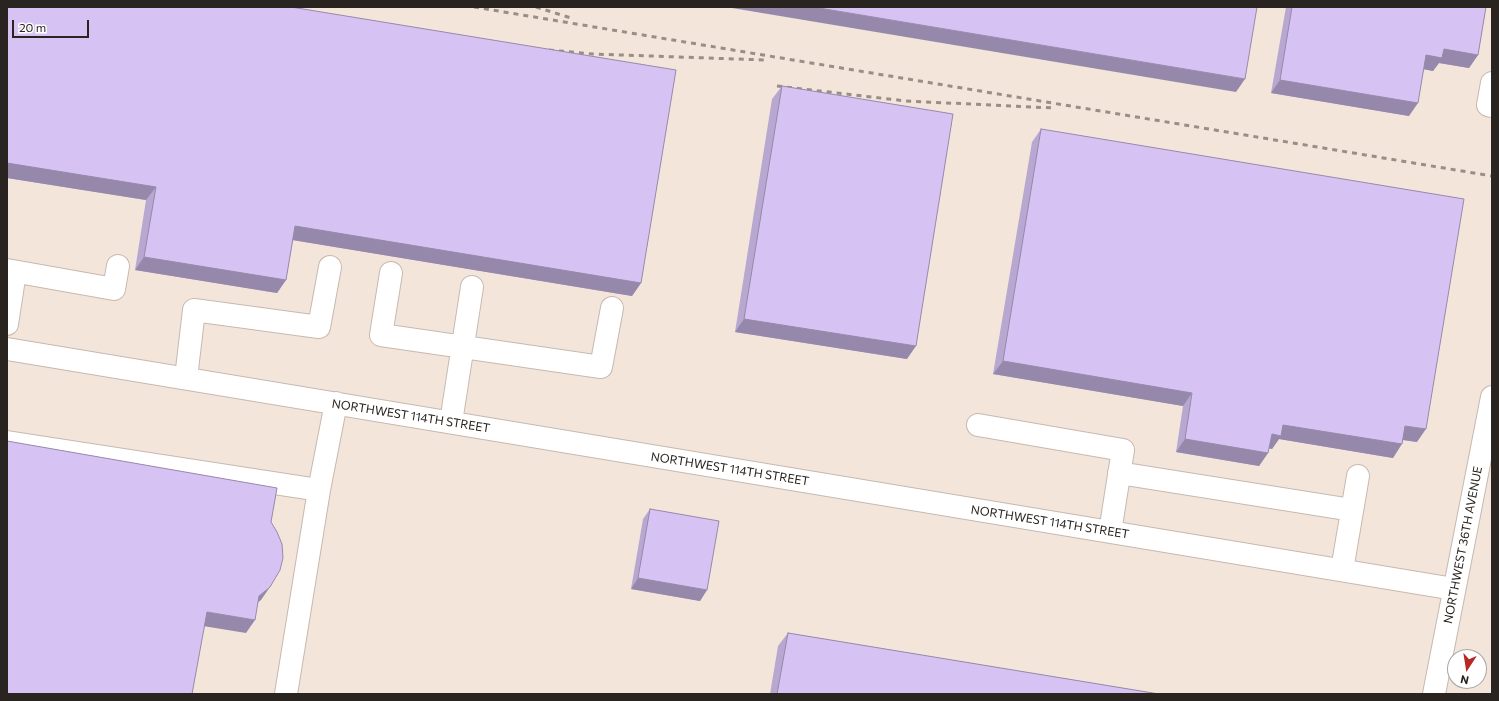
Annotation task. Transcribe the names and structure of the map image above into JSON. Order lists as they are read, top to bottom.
{
  "streets": {
    "street": ["NORTHWEST 114TH STREET", "NORTHWEST 36TH AVENUE"]
  },
  "crossings": [
    ["NORTHWEST 114TH STREET", "NORTHWEST 36TH AVENUE"]
  ],
  "scale_bar": "20 m",
  "north": "bottom"
}
